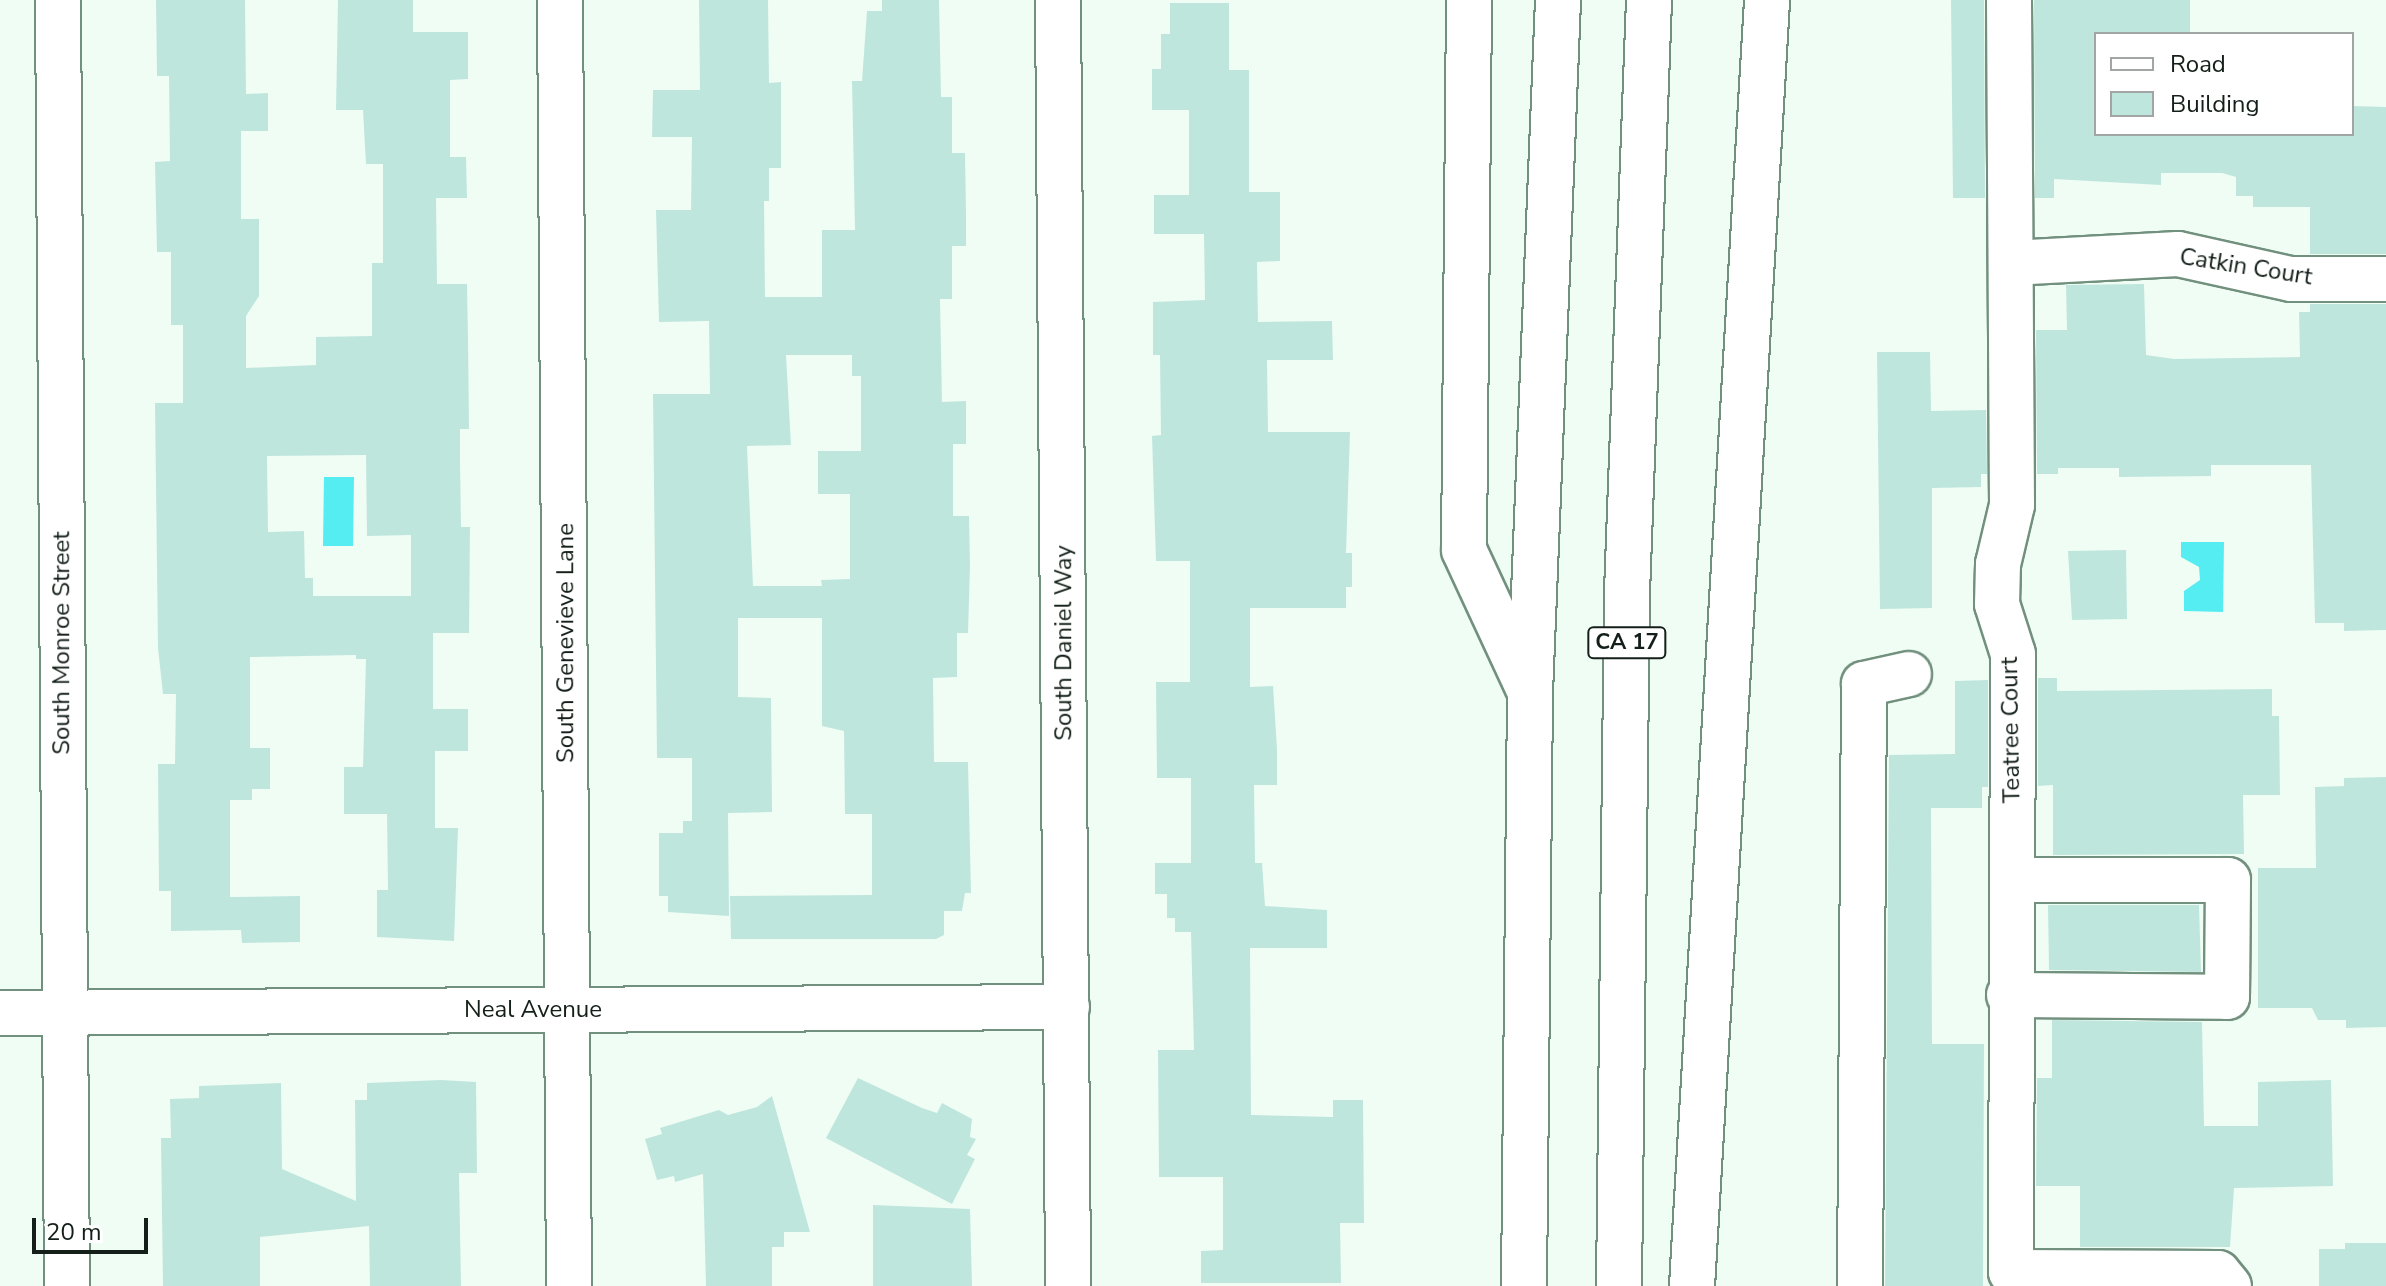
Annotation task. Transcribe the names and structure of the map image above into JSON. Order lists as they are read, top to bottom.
{
  "streets": {
    "main road": [
      "Catkin Court",
      "South Monroe Street",
      "South Genevieve Lane",
      "South Daniel Way",
      "CA 17",
      "Teatree Court",
      "Neal Avenue"
    ]
  },
  "crossings": [
    ["Catkin Court", "Teatree Court"],
    ["South Monroe Street", "Neal Avenue"],
    ["South Genevieve Lane", "Neal Avenue"],
    ["South Daniel Way", "Neal Avenue"]
  ],
  "legend": ["Road", "Building"],
  "scale_bar": "20 m"
}
